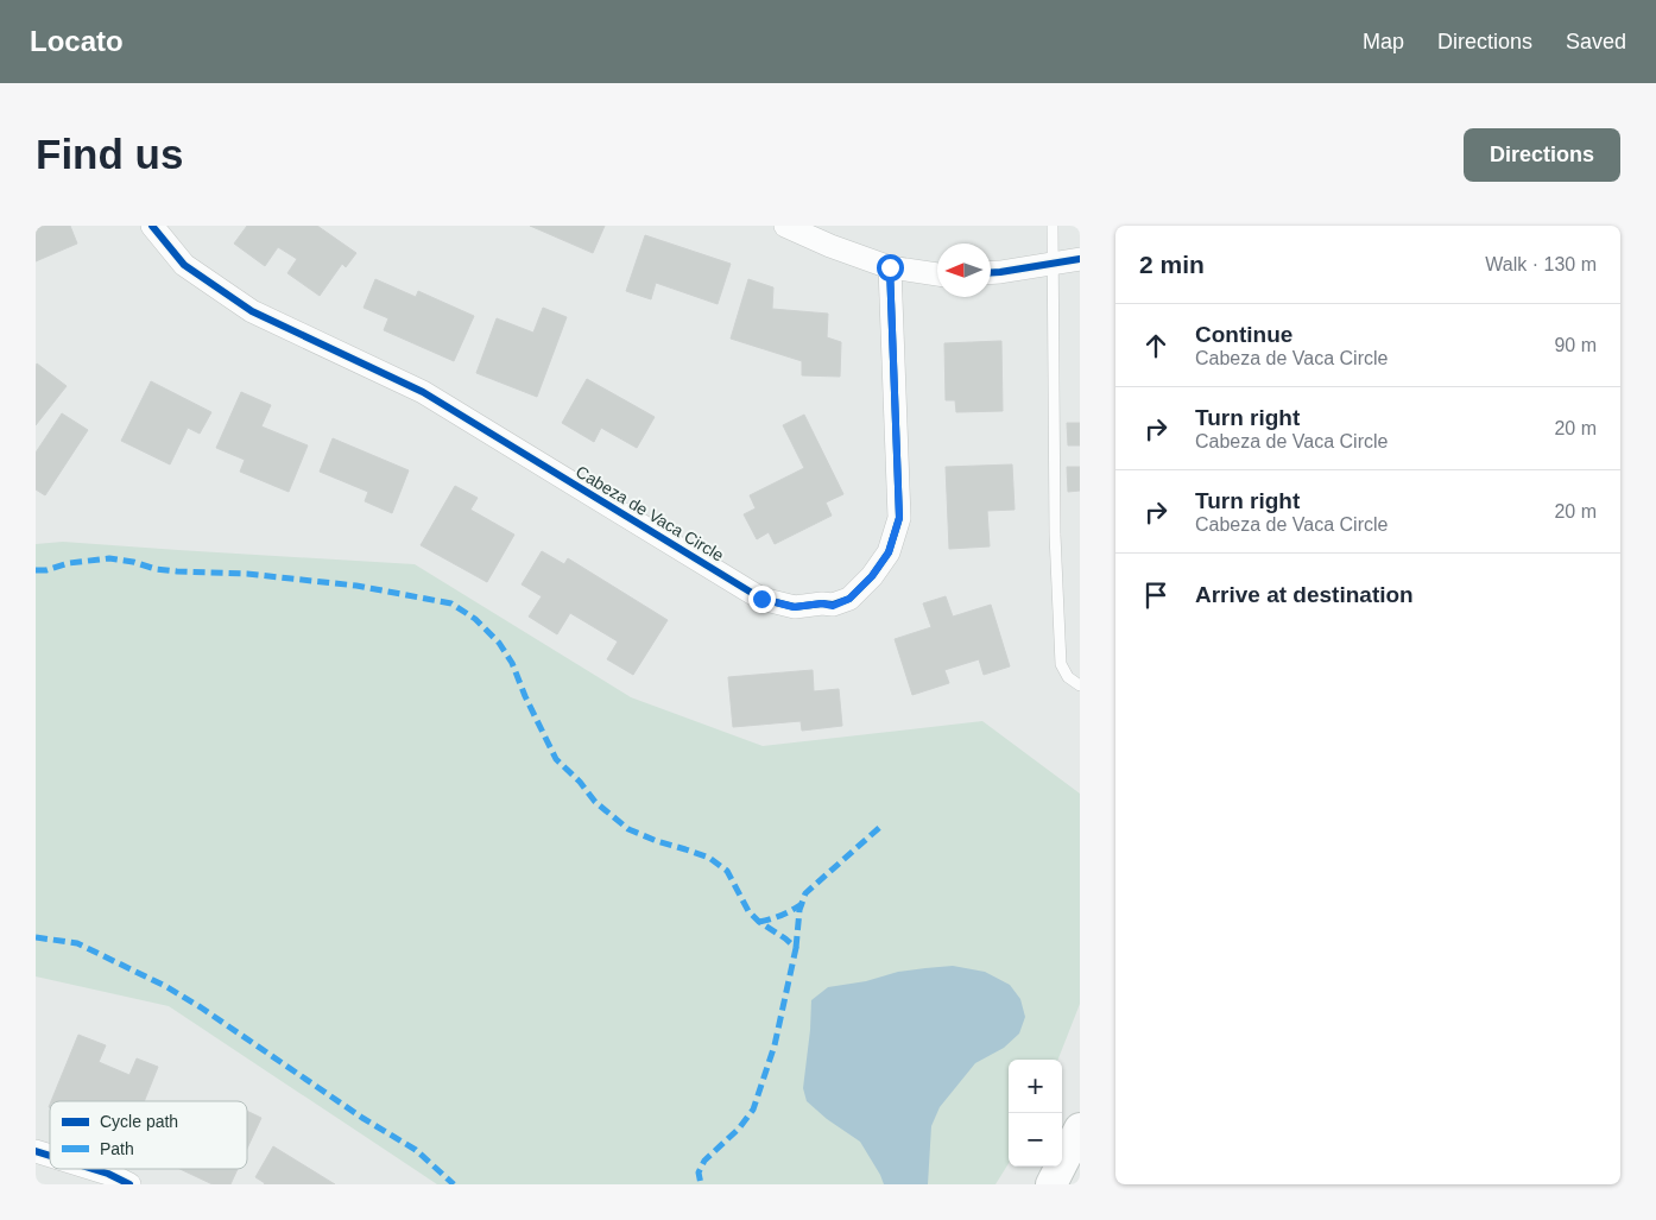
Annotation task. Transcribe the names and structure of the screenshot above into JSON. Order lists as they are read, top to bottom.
{
  "streets": {
    "street": ["Cabeza de Vaca Circle"]
  },
  "legend": ["Cycle path", "Path"],
  "north": "left",
  "page": {
    "header": "Locato",
    "nav": ["Map", "Directions", "Saved"],
    "buttons": "Directions",
    "title": "Find us",
    "heading": ["2 min", "Walk · 130 m"],
    "list": [
      ["Continue", "Cabeza de Vaca Circle", "90 m"],
      ["Turn right", "Cabeza de Vaca Circle", "20 m"],
      ["Turn right", "Cabeza de Vaca Circle", "20 m"],
      "Arrive at destination"
    ],
    "map_buttons": ["+", "−"]
  }
}
